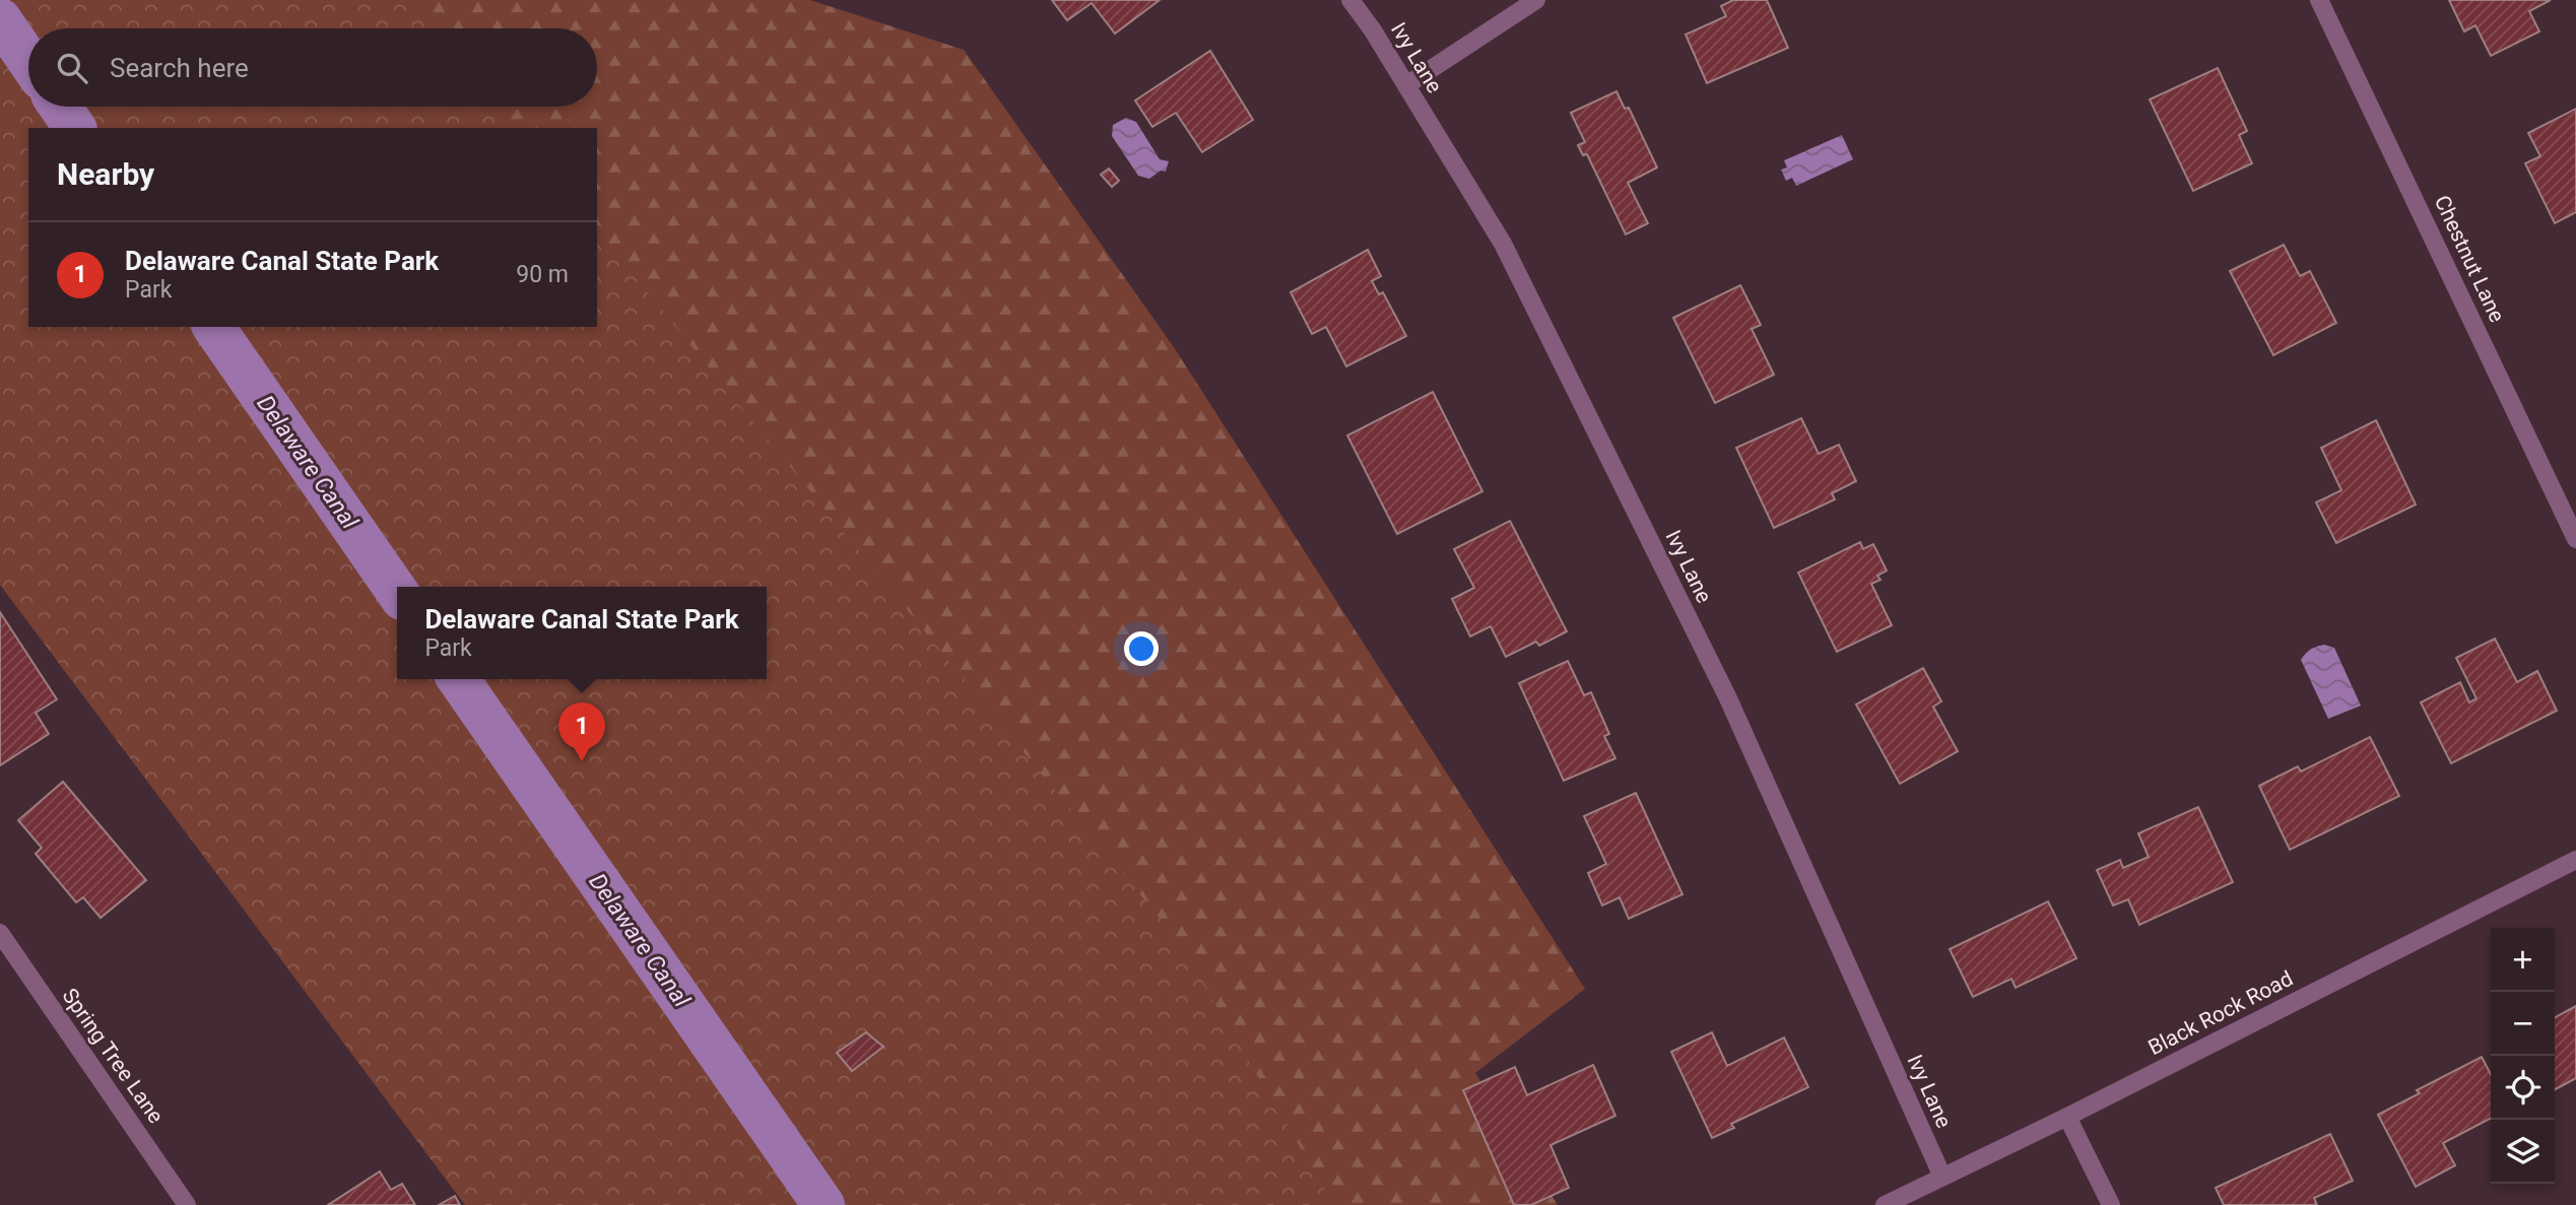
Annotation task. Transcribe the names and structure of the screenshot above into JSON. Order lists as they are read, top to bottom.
{
  "streets": {
    "street": [
      "Ivy Lane",
      "Chestnut Lane",
      "Black Rock Road",
      "Spring Tree Lane"
    ]
  },
  "crossings": [
    ["Ivy Lane", "Black Rock Road"]
  ],
  "water": ["Delaware Canal"],
  "page": {
    "search": "Search here",
    "heading": "Nearby",
    "list": [
      {
        "mark": "1",
        "name": "Delaware Canal State Park",
        "note": "Park",
        "value": "90 m"
      }
    ],
    "popup": ["Delaware Canal State Park", "Park"],
    "pins": "1",
    "map_buttons": ["+", "−"]
  }
}
